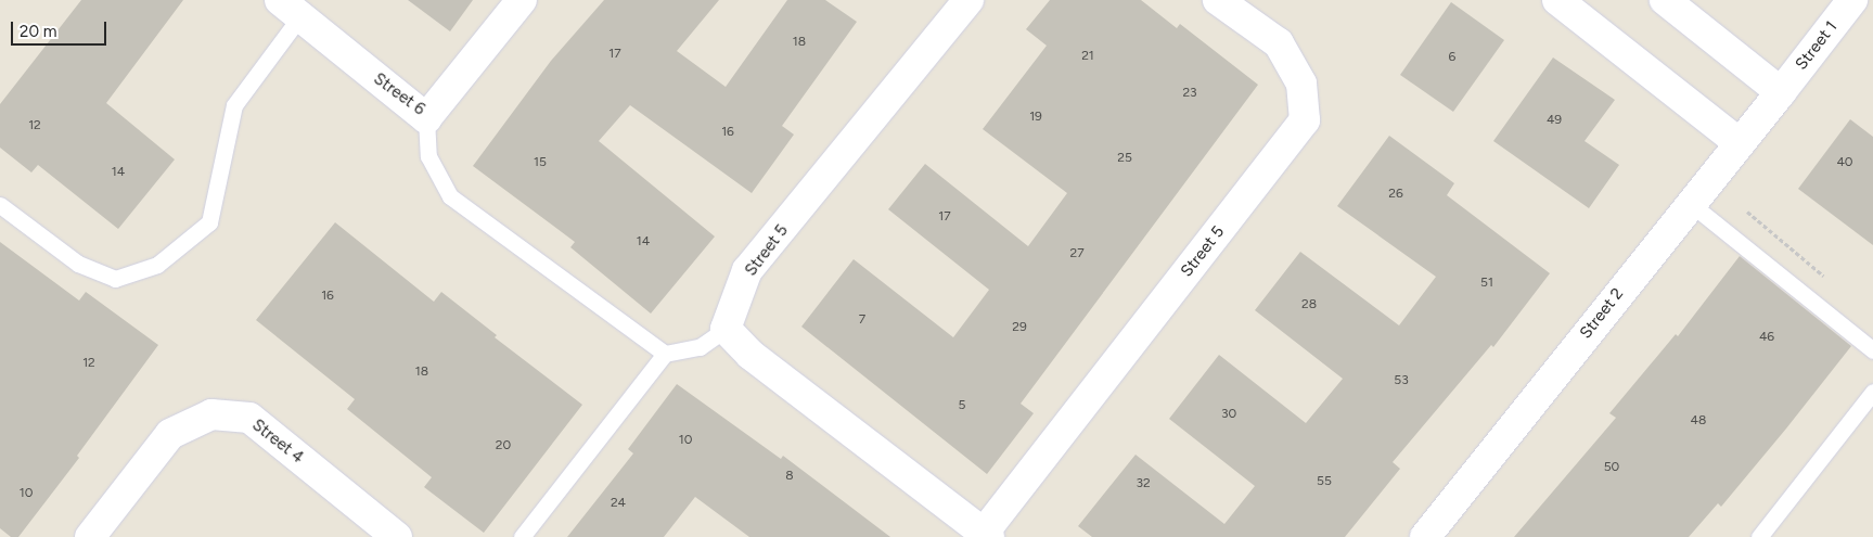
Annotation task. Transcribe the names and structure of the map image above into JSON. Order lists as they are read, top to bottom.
{
  "streets": {
    "street": [
      "Street 1",
      "Street 6",
      "Street 5",
      "Street 2",
      "Street 4"
    ]
  },
  "crossings": [
    ["Street 1", "Street 2"]
  ],
  "house_numbers": [
    "18",
    "17",
    "21",
    "6",
    "23",
    "19",
    "49",
    "12",
    "16",
    "25",
    "15",
    "40",
    "14",
    "26",
    "17",
    "14",
    "27",
    "51",
    "16",
    "28",
    "7",
    "29",
    "46",
    "12",
    "18",
    "53",
    "5",
    "30",
    "48",
    "10",
    "20",
    "50",
    "8",
    "55",
    "32",
    "10",
    "24"
  ],
  "scale_bar": "20 m"
}
